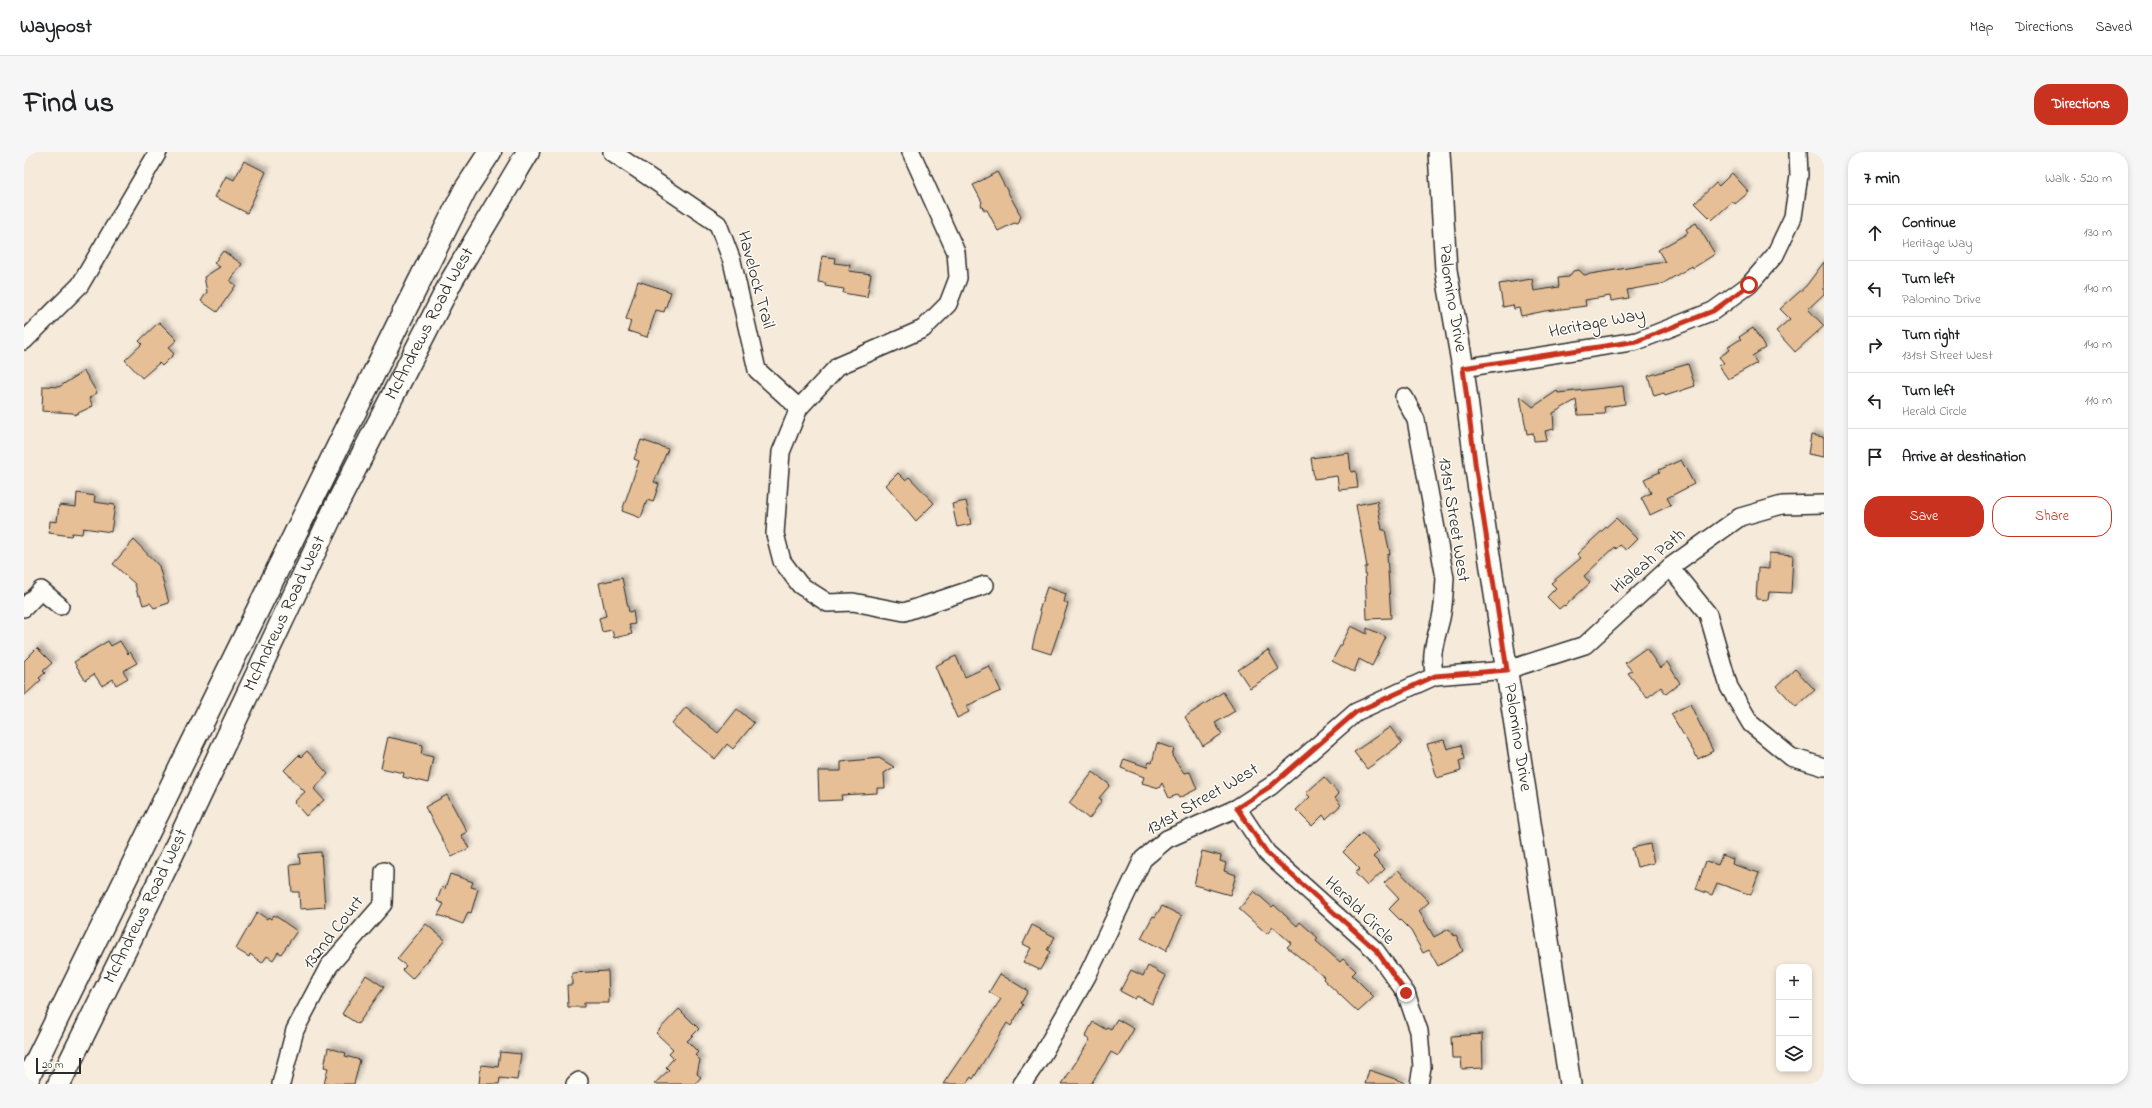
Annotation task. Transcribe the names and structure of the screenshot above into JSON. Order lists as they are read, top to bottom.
{
  "streets": {
    "main road": ["McAndrews Road West"],
    "street": [
      "Havelock Trail",
      "Palomino Drive",
      "Heritage Way",
      "131st Street West",
      "Hialeah Path",
      "Herald Circle",
      "132nd Court"
    ]
  },
  "crossings": [
    ["Palomino Drive", "Heritage Way"],
    ["Palomino Drive", "131st Street West"],
    ["Palomino Drive", "Hialeah Path"],
    ["131st Street West", "Hialeah Path"],
    ["131st Street West", "Herald Circle"]
  ],
  "scale_bar": "20 m",
  "page": {
    "header": "Waypost",
    "nav": ["Map", "Directions", "Saved"],
    "title": "Find us",
    "buttons": [
      "Directions",
      ["Save", "Share"]
    ],
    "heading": ["7 min", "Walk · 520 m"],
    "list": [
      ["Continue", "Heritage Way", "130 m"],
      ["Turn left", "Palomino Drive", "140 m"],
      ["Turn right", "131st Street West", "140 m"],
      ["Turn left", "Herald Circle", "110 m"],
      "Arrive at destination"
    ],
    "map_buttons": ["+", "−"],
    "scale": "20 m"
  }
}
